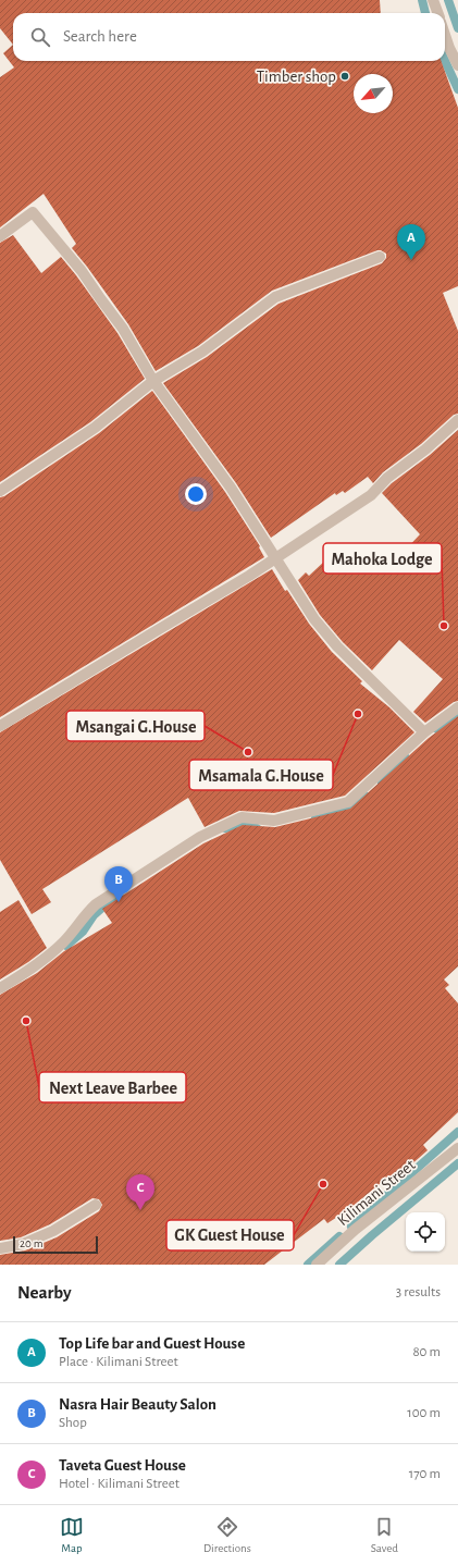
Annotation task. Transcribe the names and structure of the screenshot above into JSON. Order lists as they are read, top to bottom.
{
  "streets": {
    "street": ["Kilimani Street"]
  },
  "places": [
    "Timber shop",
    "Mahoka Lodge",
    "Msamala G.House",
    "Msangai G.House",
    "Next Leave Barbee",
    "GK Guest House"
  ],
  "scale_bar": "20 m",
  "north": "bottom left",
  "page": {
    "search": "Search here",
    "pins": ["A", "B", "C"],
    "scale": "20 m",
    "heading": ["Nearby", "3 results"],
    "list": [
      {
        "mark": "A",
        "name": "Top Life bar and Guest House",
        "note": "Place · Kilimani Street",
        "value": "80 m"
      },
      {
        "mark": "B",
        "name": "Nasra Hair Beauty Salon",
        "note": "Shop",
        "value": "100 m"
      },
      {
        "mark": "C",
        "name": "Taveta Guest House",
        "note": "Hotel · Kilimani Street",
        "value": "170 m"
      }
    ],
    "nav": ["Map", "Directions", "Saved"]
  }
}
